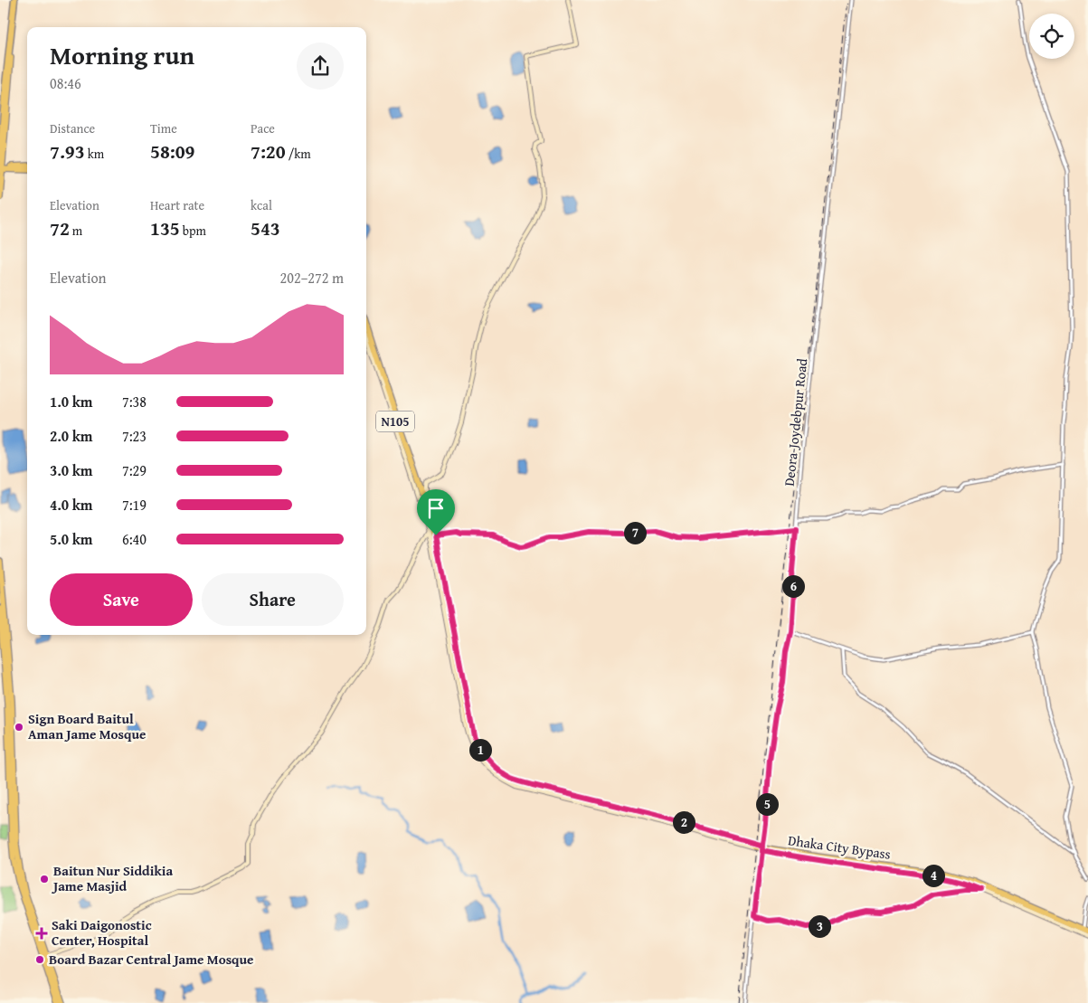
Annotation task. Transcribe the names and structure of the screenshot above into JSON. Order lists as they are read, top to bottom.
{
  "streets": {
    "highway": ["N105"],
    "street": ["Deora-Joydebpur Road"]
  },
  "crossings": [
    ["N105", "Deora-Joydebpur Road"]
  ],
  "places": {
    "other": ["Sign Board Baitul Aman Jame Mosque", "Baitun Nur Siddikia Jame Masjid", "Board Bazar Central Jame Mosque"],
    "health": ["Saki Daigonostic Center, Hospital"]
  },
  "page": {
    "heading": ["Morning run", "08:46"],
    "stats": [
      ["Distance", "7.93 km"],
      ["Time", "58:09"],
      ["Pace", "7:20 /km"],
      ["Elevation", "72 m"],
      ["Heart rate", "135 bpm"],
      ["kcal", "543"]
    ],
    "chart": ["Elevation", "202–272 m"],
    "list": [
      {
        "name": "1.0 km",
        "note": "7:38"
      },
      {
        "name": "2.0 km",
        "note": "7:23"
      },
      {
        "name": "3.0 km",
        "note": "7:29"
      },
      {
        "name": "4.0 km",
        "note": "7:19"
      },
      {
        "name": "5.0 km",
        "note": "6:40"
      }
    ],
    "pins": [
      "7",
      "6",
      "1",
      "5",
      "2",
      "4",
      "3"
    ],
    "buttons": ["Save", "Share"]
  }
}
